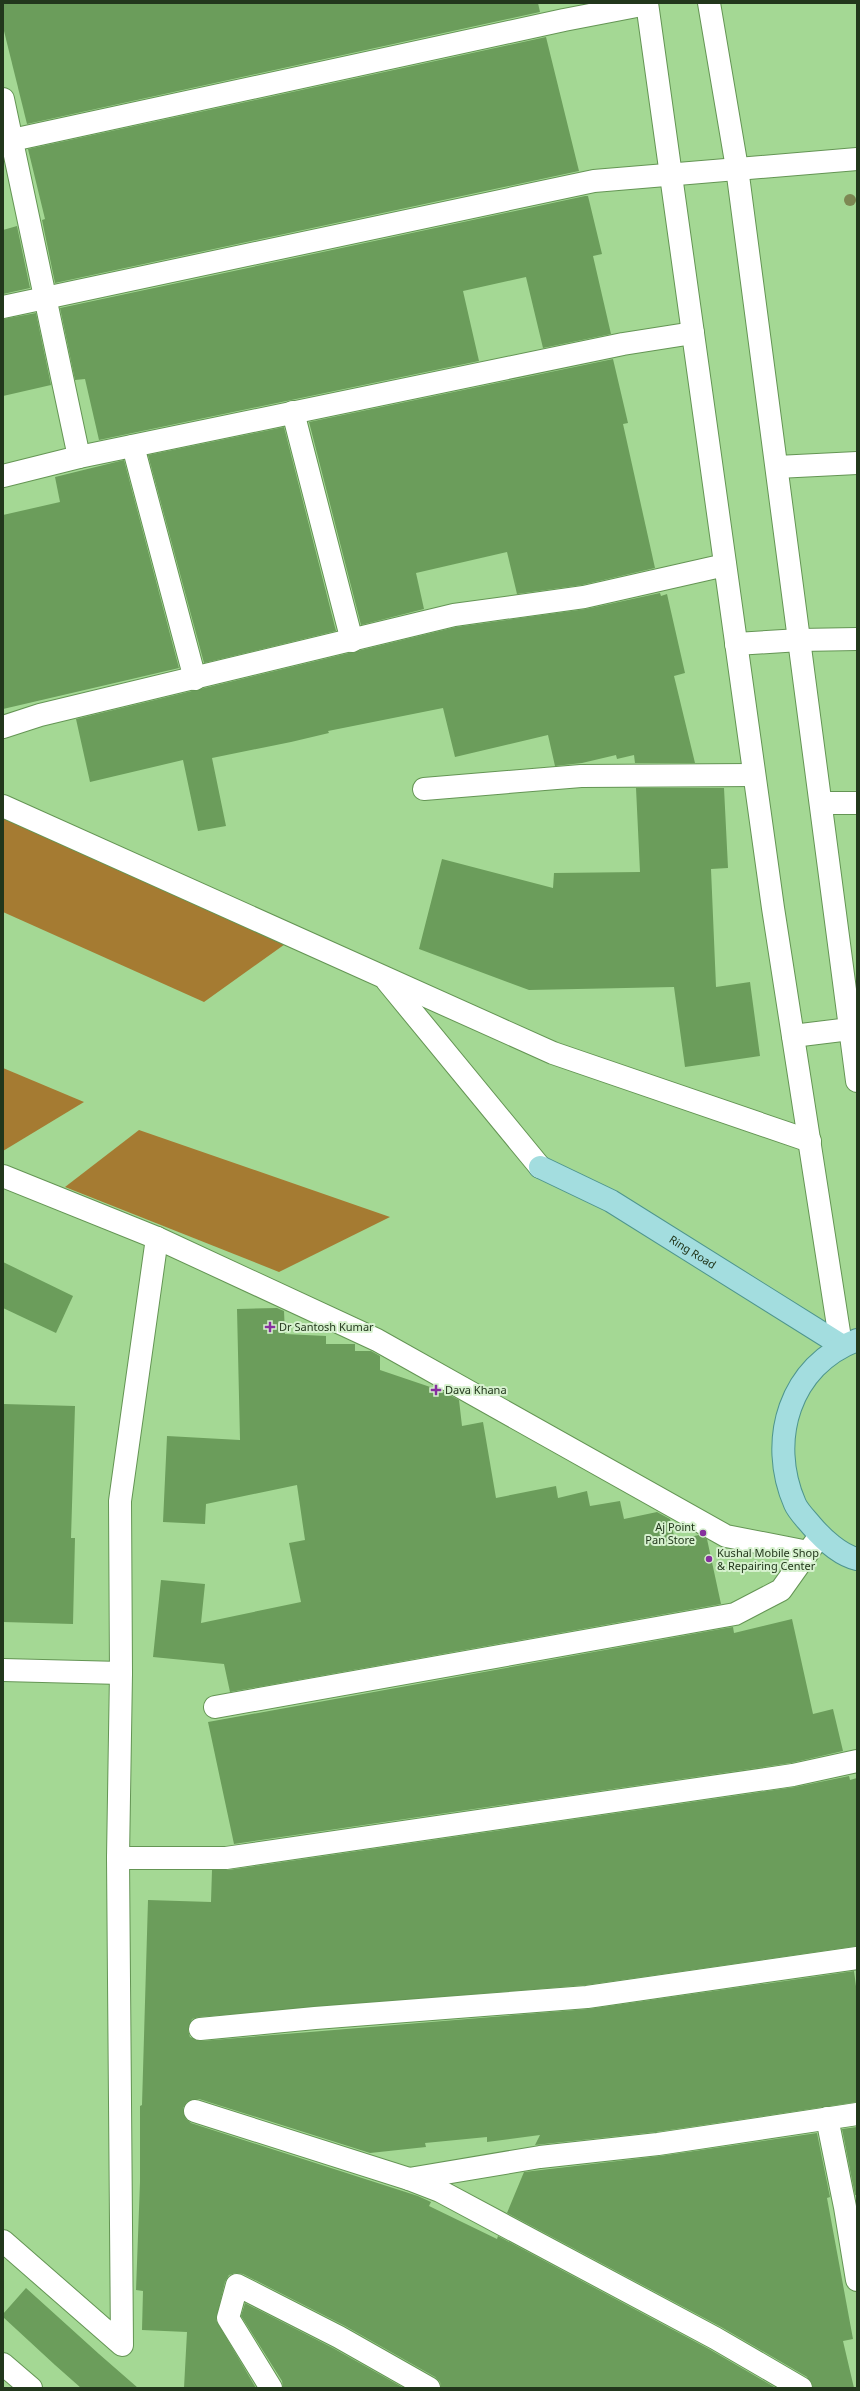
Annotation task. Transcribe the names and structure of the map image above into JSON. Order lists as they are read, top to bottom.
{
  "streets": {
    "main road": ["Ring Road"]
  },
  "places": {
    "health": ["Dr Santosh Kumar", "Dava Khana"],
    "other": ["Aj Point Pan Store", "Kushal Mobile Shop & Repairing Center"]
  }
}
